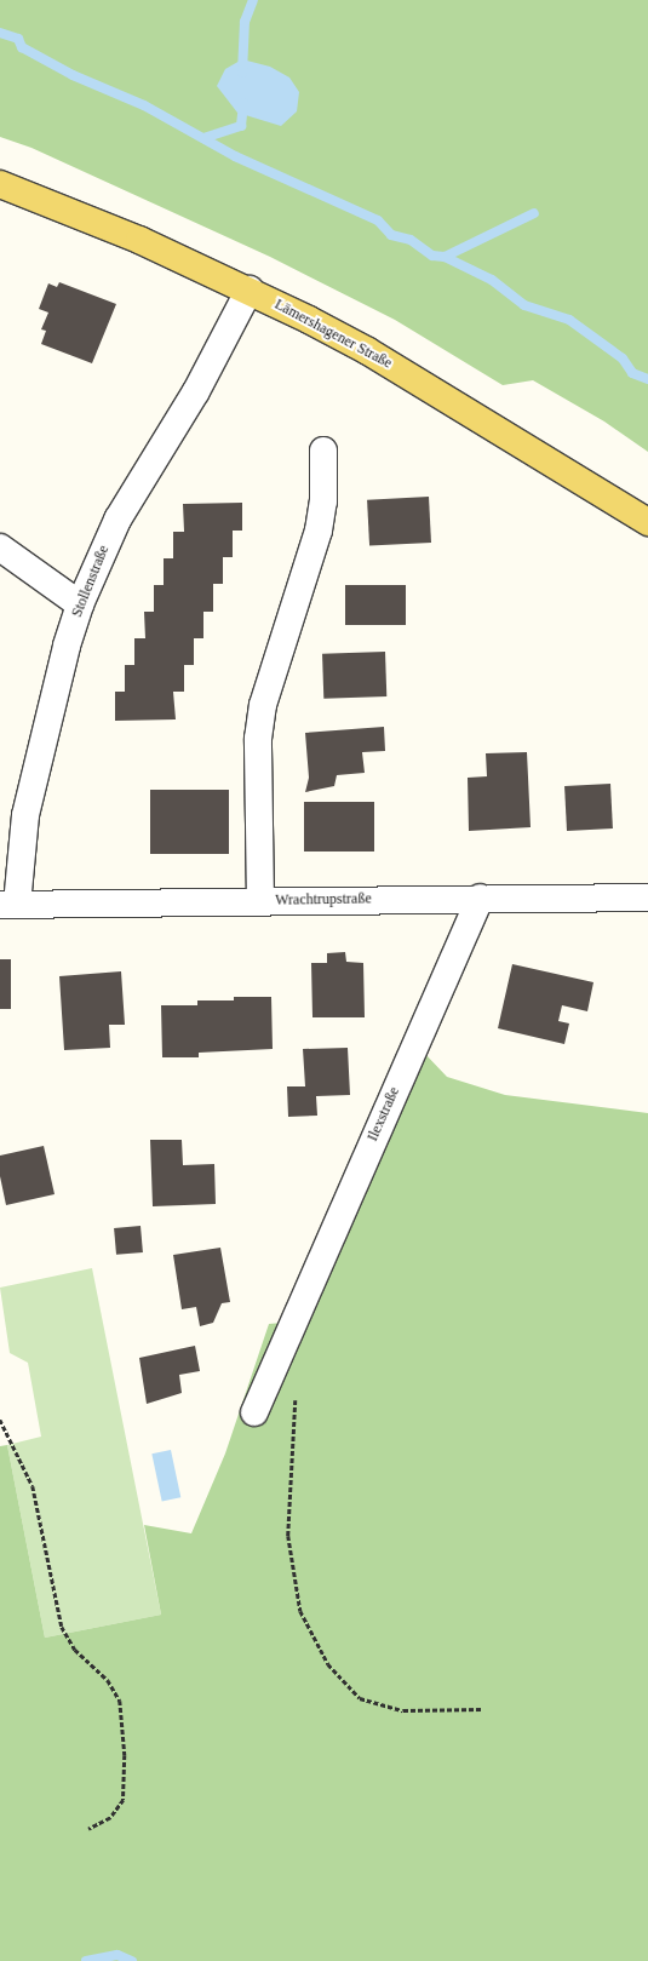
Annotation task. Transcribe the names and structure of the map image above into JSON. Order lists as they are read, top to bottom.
{
  "streets": {
    "main road": ["Lämershagener Straße"],
    "street": ["Stollenstraße", "Wrachtrupstraße", "Ilexstraße"]
  },
  "crossings": [
    ["Lämershagener Straße", "Stollenstraße"],
    ["Stollenstraße", "Wrachtrupstraße"],
    ["Wrachtrupstraße", "Ilexstraße"]
  ]
}
